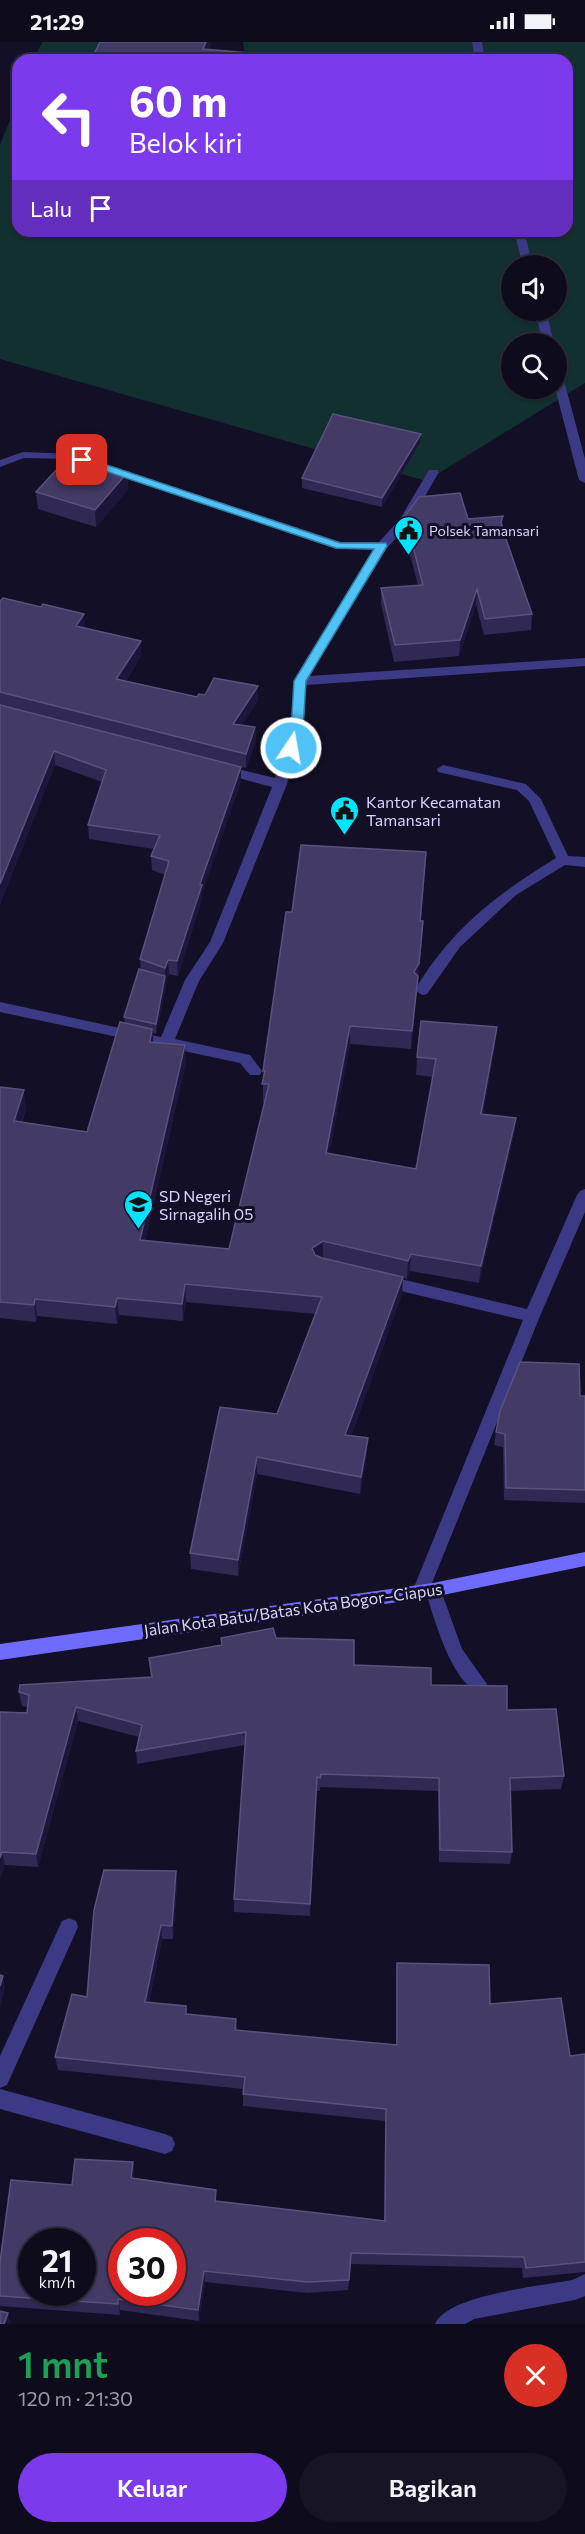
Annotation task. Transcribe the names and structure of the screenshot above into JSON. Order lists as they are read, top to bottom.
{
  "streets": {
    "main road": ["Jalan Kota Batu/Batas Kota Bogor–Ciapus"]
  },
  "places": {
    "public building": ["Polsek Tamansari", "Kantor Kecamatan Tamansari"],
    "school or university": ["SD Negeri Sirnagalih 05"]
  },
  "page": {
    "status": "21:29",
    "turn": ["60 m", "Belok kiri"],
    "then": "Lalu",
    "speed": "21 km/h",
    "limit": "30",
    "heading": ["1 mnt", "120 m · 21:30"],
    "buttons": ["Keluar", "Bagikan"]
  }
}
